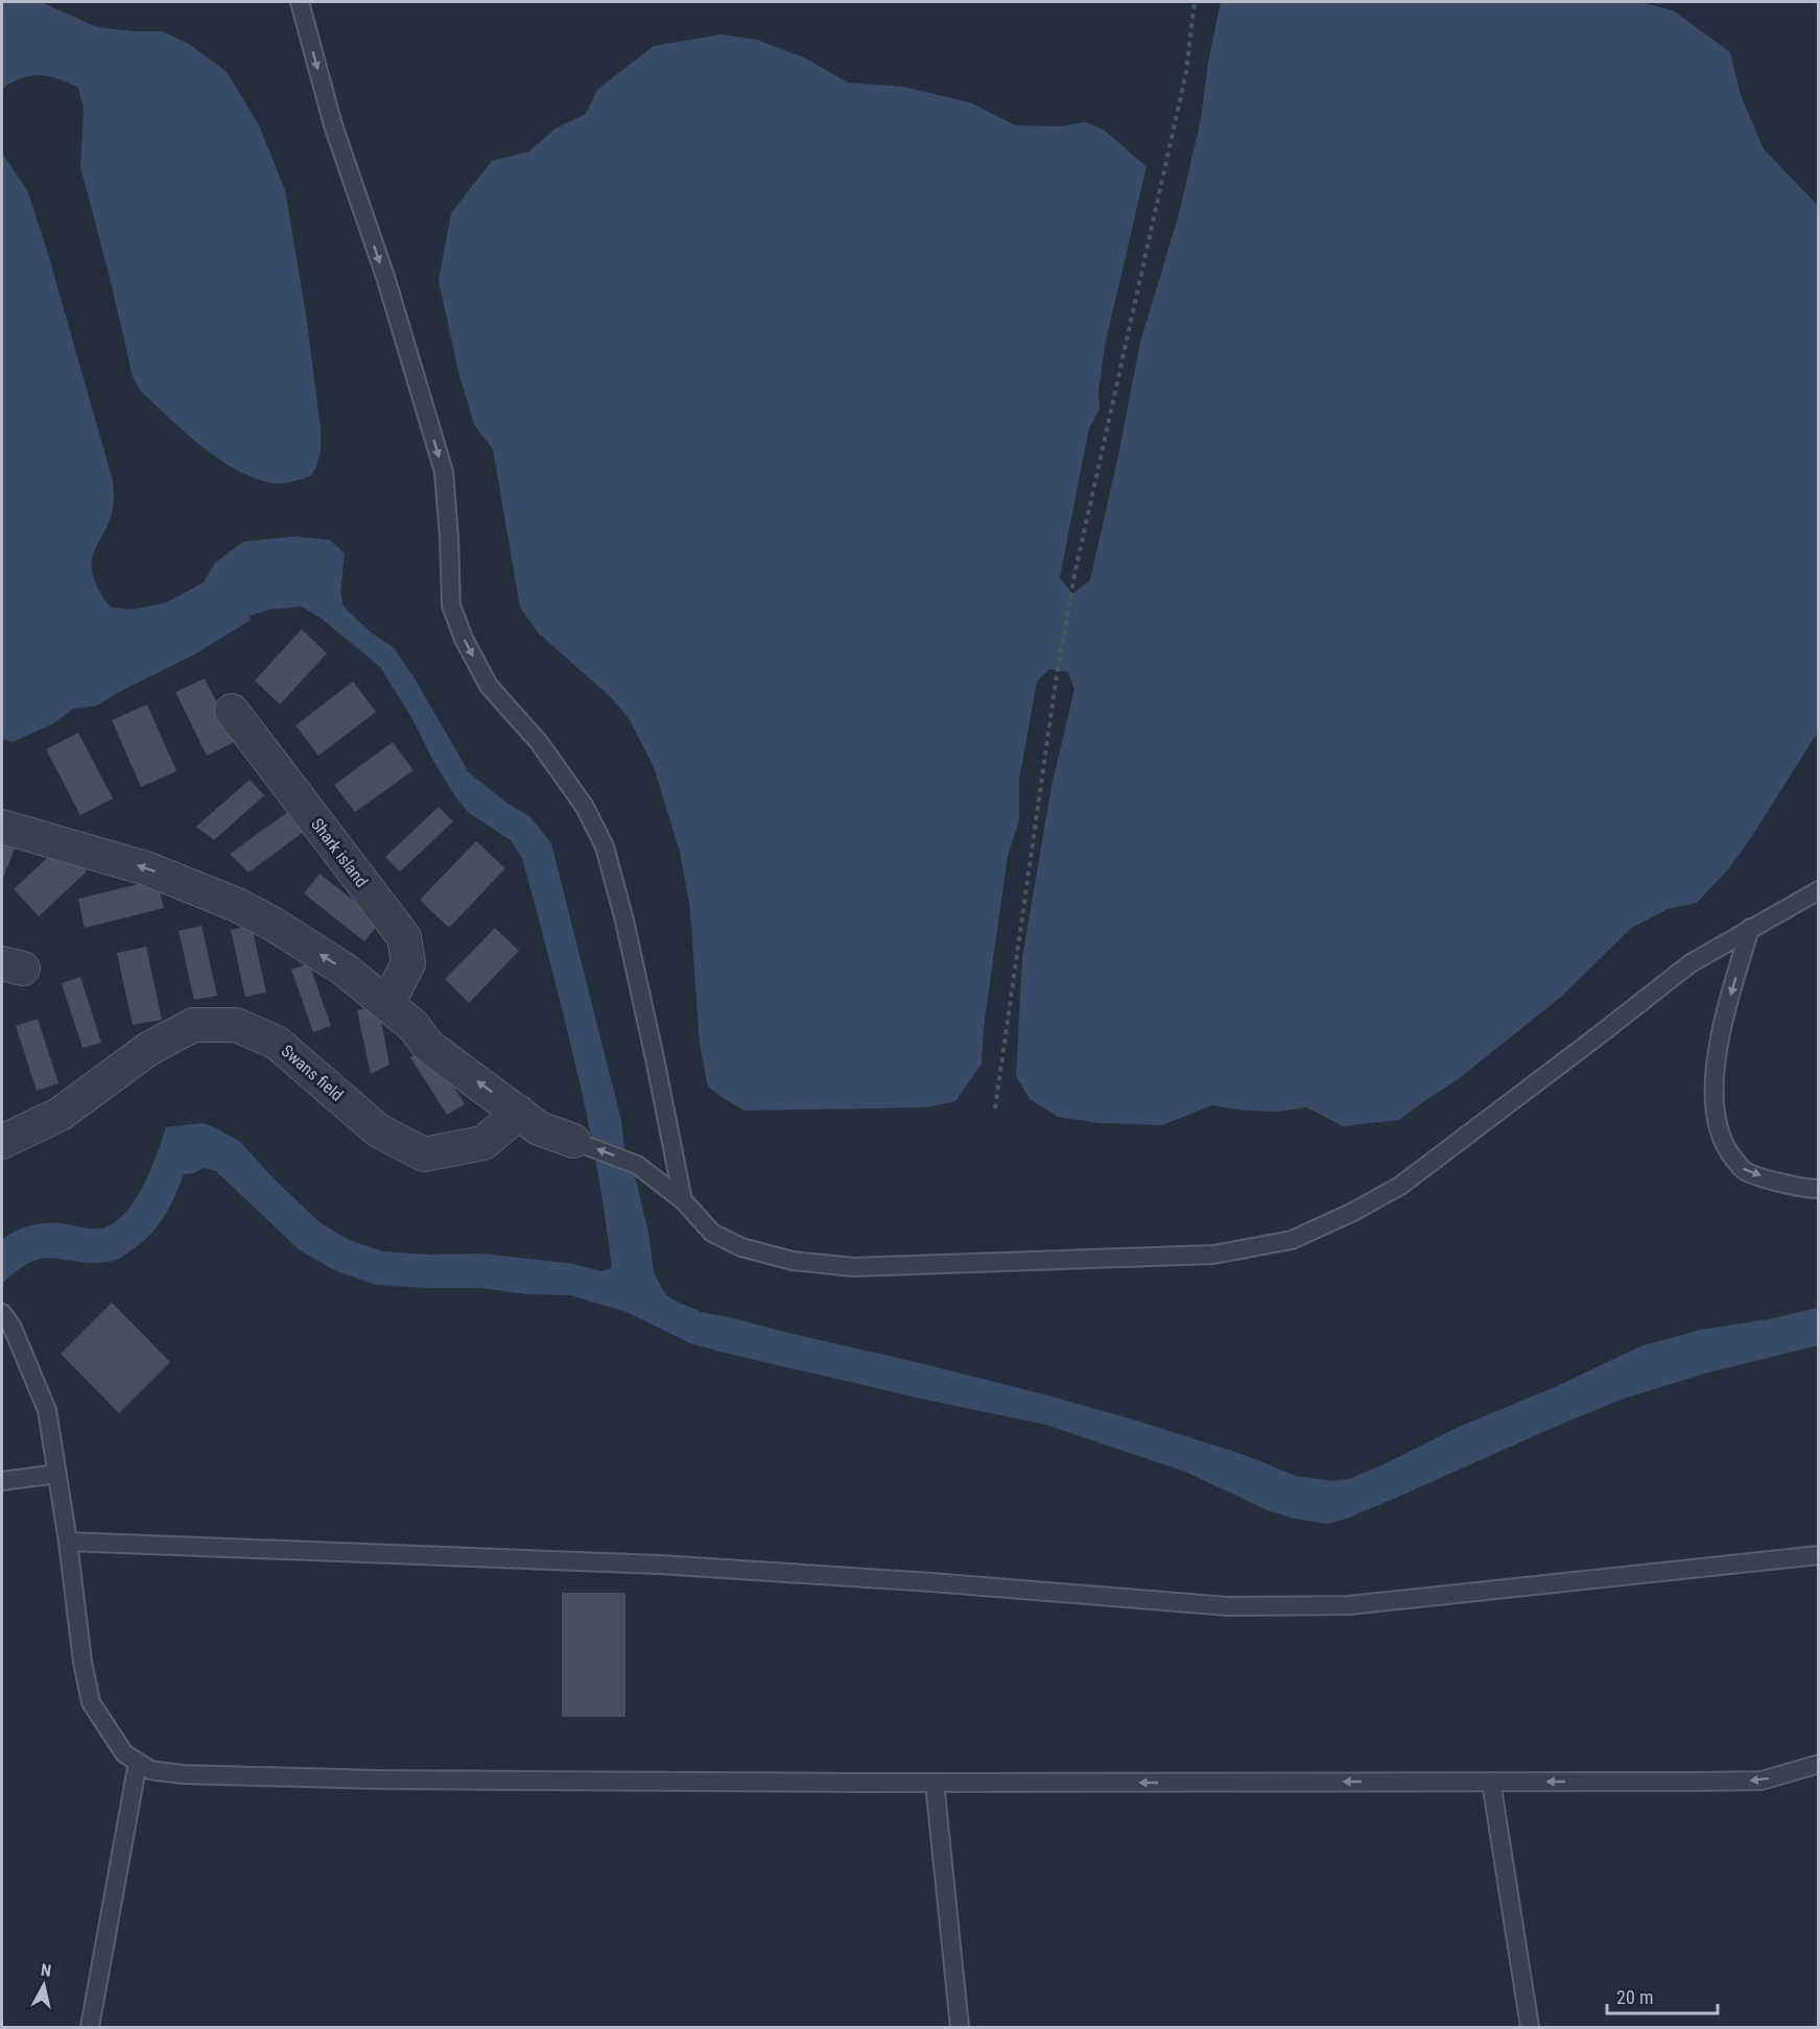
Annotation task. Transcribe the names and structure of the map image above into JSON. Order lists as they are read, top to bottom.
{
  "streets": {
    "street": ["Shark island", "Swans field"]
  },
  "scale_bar": "20 m",
  "north": "top"
}
